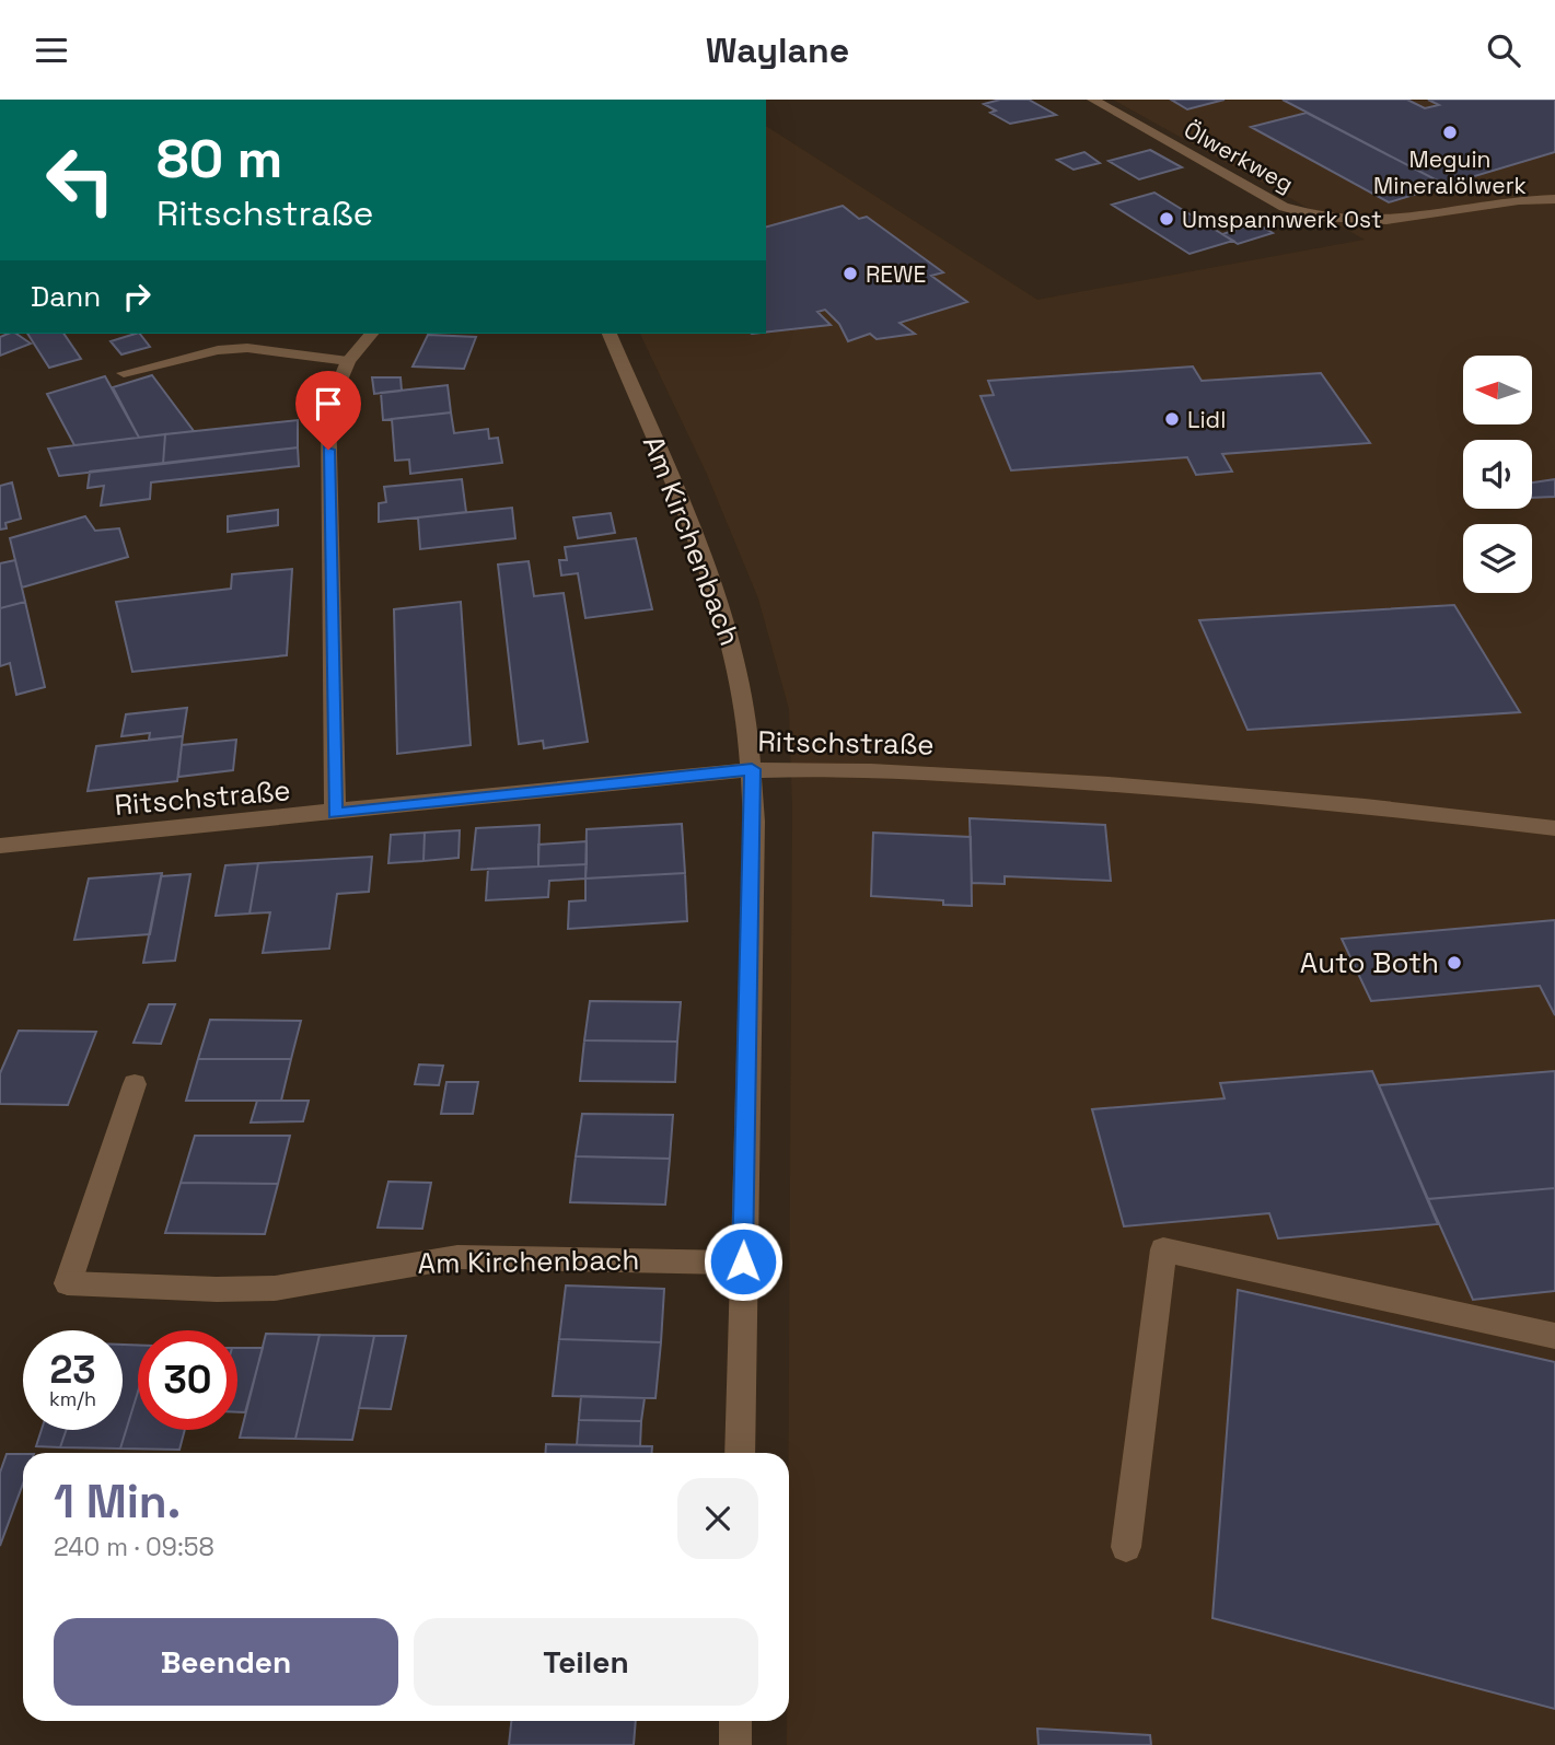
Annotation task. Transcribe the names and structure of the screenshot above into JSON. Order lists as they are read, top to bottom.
{
  "streets": {
    "street": ["Ölwerkweg", "Am Kirchenbach", "Ritschstraße"]
  },
  "crossings": [
    ["Am Kirchenbach", "Ritschstraße"]
  ],
  "places": [
    "Meguin Mineralölwerk",
    "Umspannwerk Ost",
    "REWE",
    "Lidl",
    "Auto Both"
  ],
  "north": "left",
  "page": {
    "header": "Waylane",
    "turn": ["80 m", "Ritschstraße"],
    "then": "Dann",
    "speed": "23 km/h",
    "limit": "30",
    "heading": ["1 Min.", "240 m · 09:58"],
    "buttons": ["Beenden", "Teilen"]
  }
}
